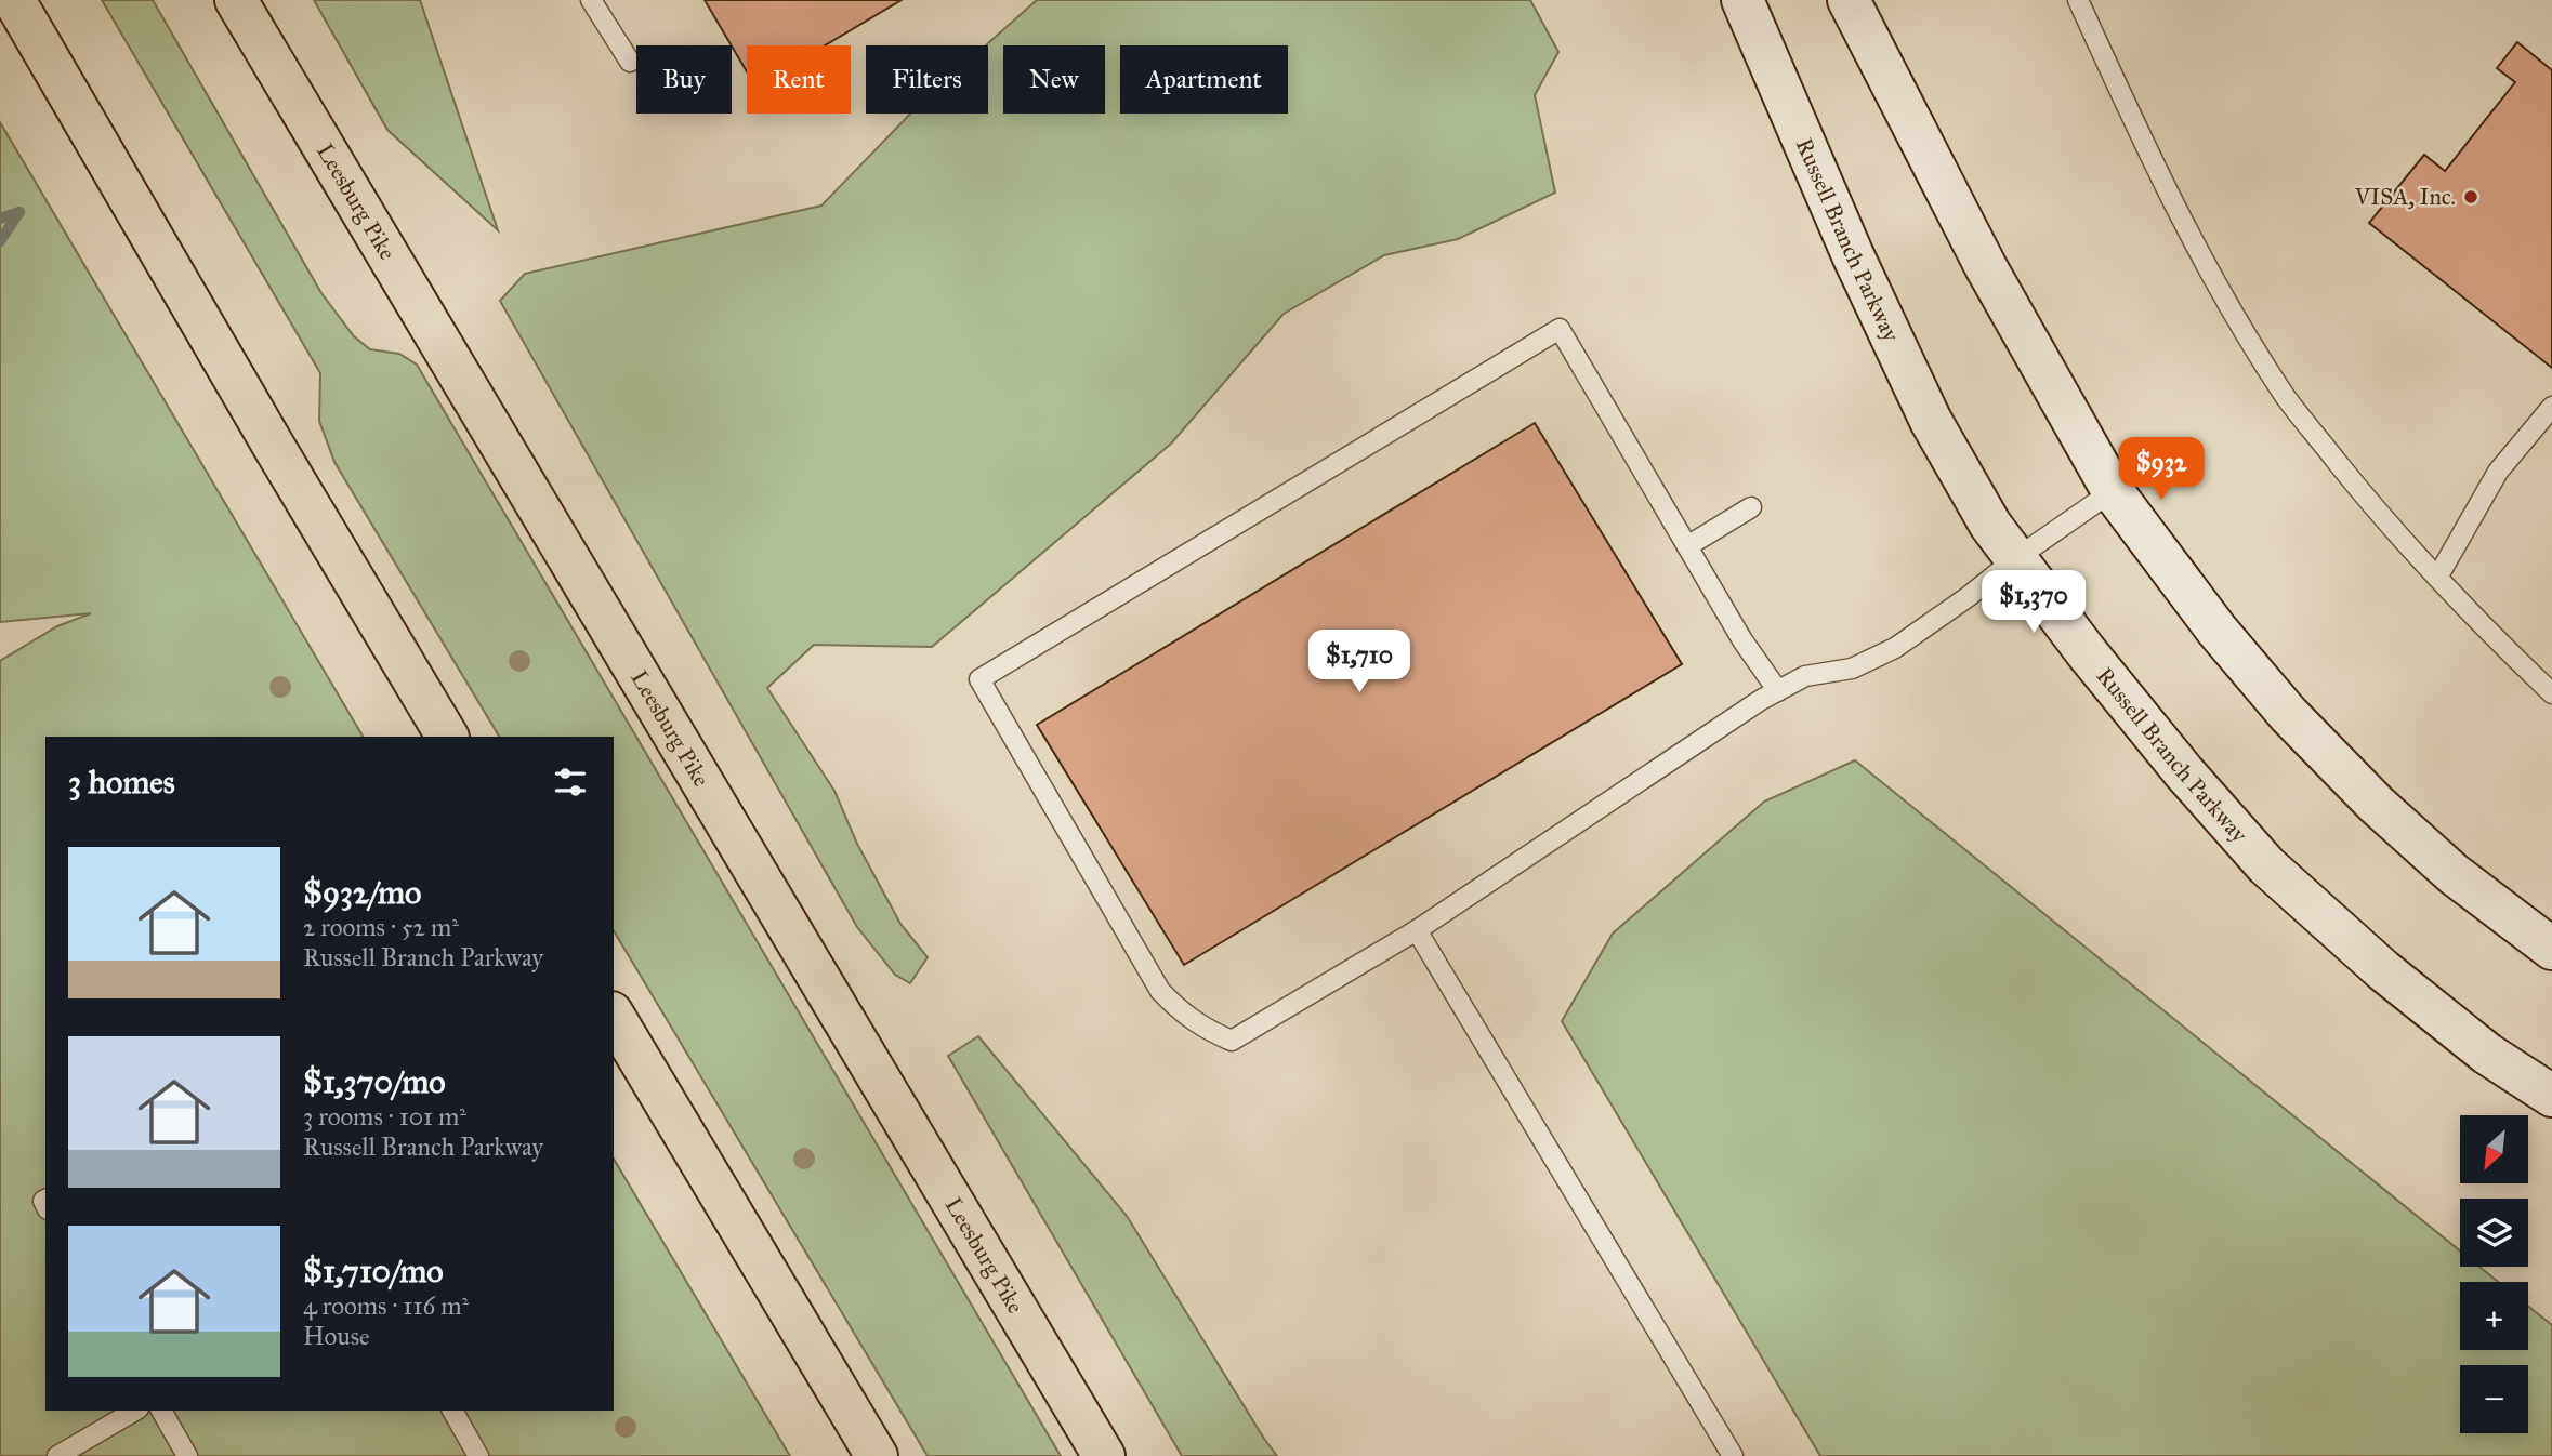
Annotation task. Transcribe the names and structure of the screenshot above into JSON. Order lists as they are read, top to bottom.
{
  "streets": {
    "highway": ["Leesburg Pike"],
    "main road": ["Russell Branch Parkway"]
  },
  "places": ["VISA, Inc."],
  "north": "bottom left",
  "page": {
    "chip": [
      "Buy",
      "Rent",
      "Filters",
      "New",
      "Apartment"
    ],
    "price": ["$932", "$1,370", "$1,710"],
    "heading": "3 homes",
    "list": [
      {
        "name": "$932/mo",
        "note": "2 rooms · 52 m² · Russell Branch Parkway"
      },
      {
        "name": "$1,370/mo",
        "note": "3 rooms · 101 m² · Russell Branch Parkway"
      },
      {
        "name": "$1,710/mo",
        "note": "4 rooms · 116 m² · House"
      }
    ],
    "map_buttons": ["+", "−"]
  }
}
